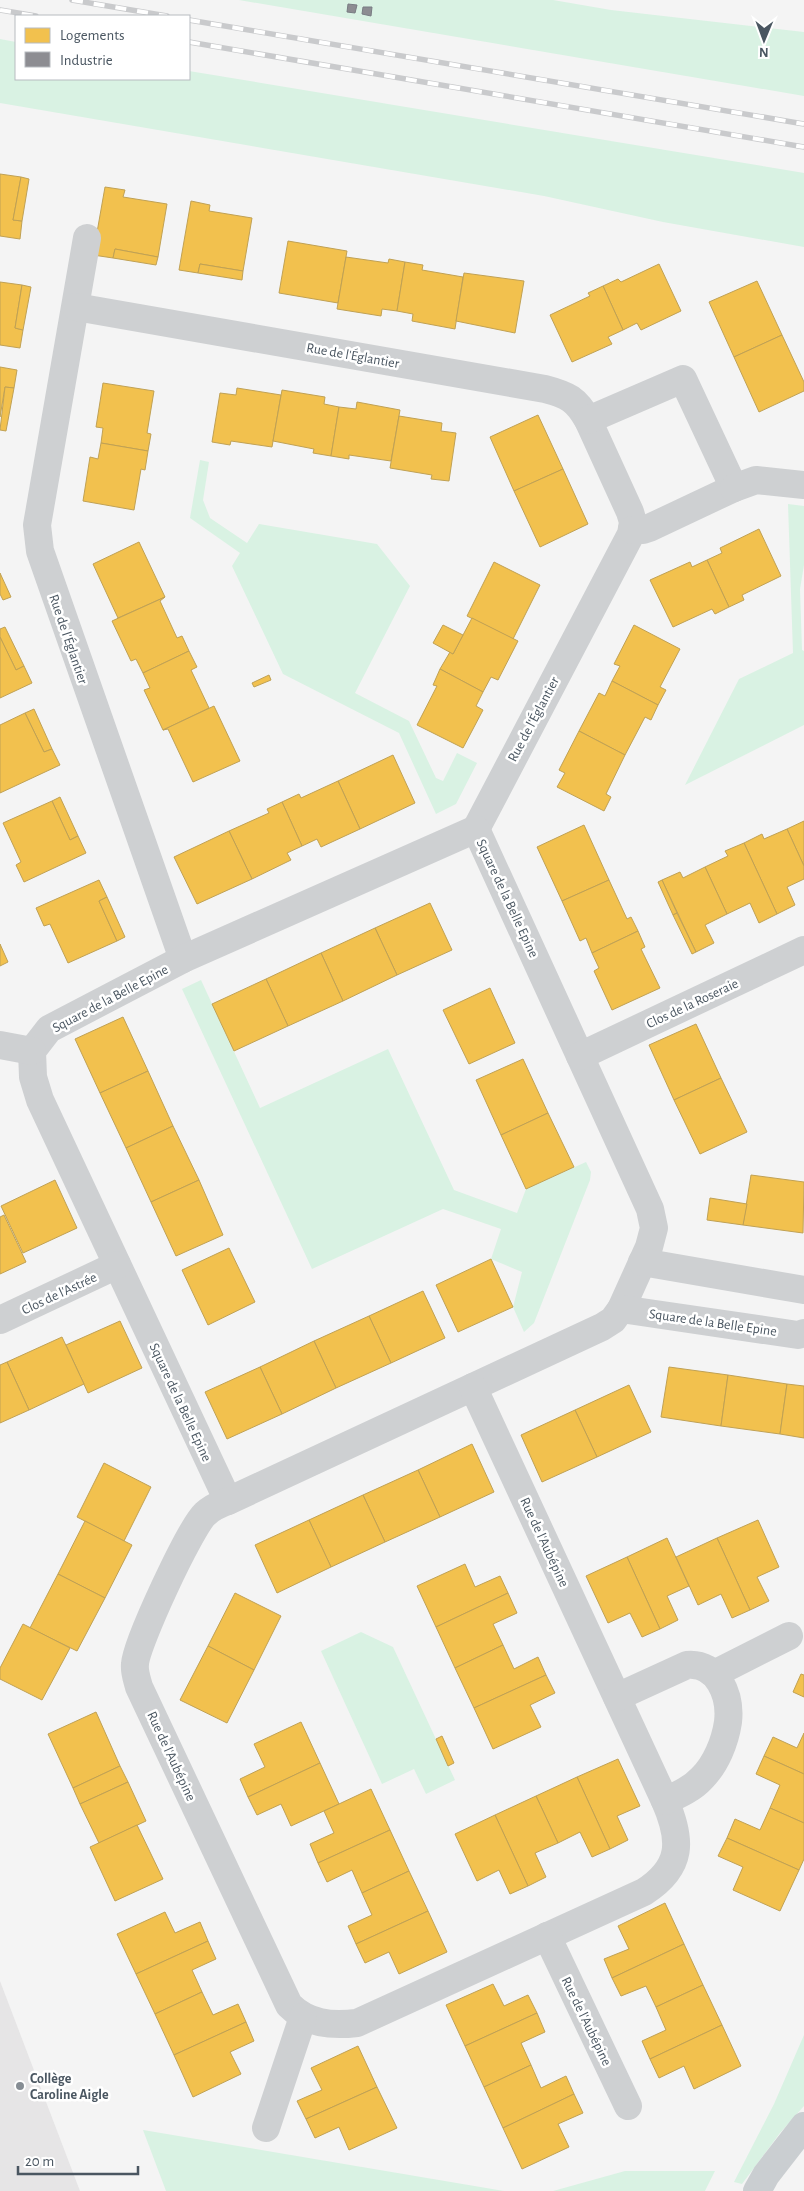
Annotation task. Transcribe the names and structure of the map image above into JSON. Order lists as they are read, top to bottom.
{
  "streets": {
    "street": [
      "Rue de l'Églantier",
      "Square de la Belle Epine",
      "Clos de la Roseraie",
      "Clos de l'Astrée",
      "Rue de l'Aubépine"
    ]
  },
  "crossings": [
    ["Rue de l'Églantier", "Square de la Belle Epine"],
    ["Square de la Belle Epine", "Clos de la Roseraie"],
    ["Square de la Belle Epine", "Clos de l'Astrée"],
    ["Square de la Belle Epine", "Rue de l'Aubépine"]
  ],
  "places": ["Collège Caroline Aigle"],
  "legend": ["Logements", "Industrie"],
  "scale_bar": "20 m",
  "north": "bottom"
}
